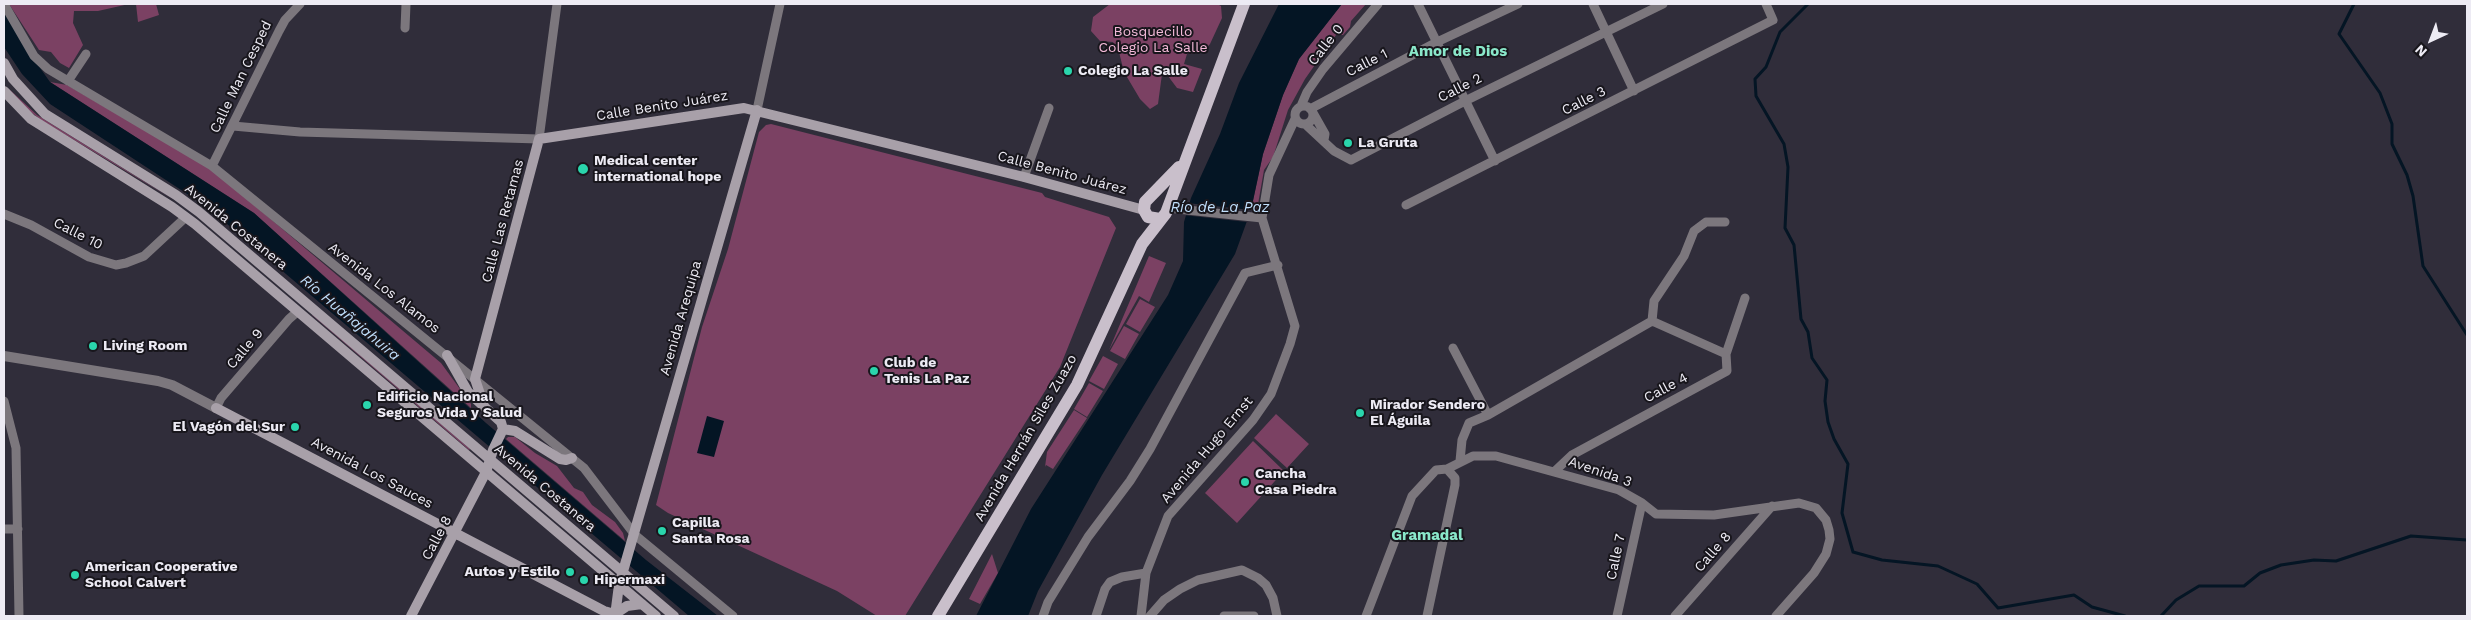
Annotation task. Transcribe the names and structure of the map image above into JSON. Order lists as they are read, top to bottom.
{
  "streets": {
    "main road": [
      "Calle Benito Juárez",
      "Calle Las Retamas",
      "Avenida Costanera",
      "Avenida Arequipa",
      "Avenida Hernán Siles Zuazo",
      "Avenida Los Sauces",
      "Calle 8"
    ],
    "street": [
      "Calle 0",
      "Calle 1",
      "Calle Man Cesped",
      "Calle 2",
      "Calle 3",
      "Calle 10",
      "Avenida Los Alamos",
      "Calle 9",
      "Calle 4",
      "Avenida Hugo Ernst",
      "Avenida 3",
      "Calle 7"
    ]
  },
  "crossings": [
    ["Calle 0", "Calle 1"],
    ["Calle Man Cesped", "Calle Benito Juárez"],
    ["Calle Man Cesped", "Avenida Los Alamos"],
    ["Calle Benito Juárez", "Calle Las Retamas"],
    ["Calle Benito Juárez", "Avenida Arequipa"],
    ["Calle Benito Juárez", "Avenida Hernán Siles Zuazo"],
    ["Calle Las Retamas", "Avenida Los Alamos"],
    ["Avenida Costanera", "Calle 10"],
    ["Avenida Costanera", "Avenida Arequipa"],
    ["Avenida Costanera", "Calle 9"],
    ["Avenida Costanera", "Calle 8"],
    ["Avenida Los Alamos", "Avenida Arequipa"],
    ["Calle 9", "Avenida Los Sauces"],
    ["Calle 4", "Avenida 3"],
    ["Avenida 3", "Calle 8"],
    ["Avenida 3", "Calle 7"],
    ["Avenida Los Sauces", "Calle 8"]
  ],
  "districts": ["Amor de Dios", "Gramadal"],
  "water": ["Río de La Paz", "Río Huañajahuira"],
  "parks": ["Bosquecillo Colegio La Salle"],
  "places": [
    "Colegio La Salle",
    "La Gruta",
    "Medical center international hope",
    "Living Room",
    "Club de Tenis La Paz",
    "Edificio Nacional Seguros Vida y Salud",
    "Mirador Sendero El Águila",
    "El Vagón del Sur",
    "Cancha Casa Piedra",
    "Capilla Santa Rosa",
    "Autos y Estilo",
    "American Cooperative School Calvert",
    "Hipermaxi"
  ],
  "north": "bottom left"
}
